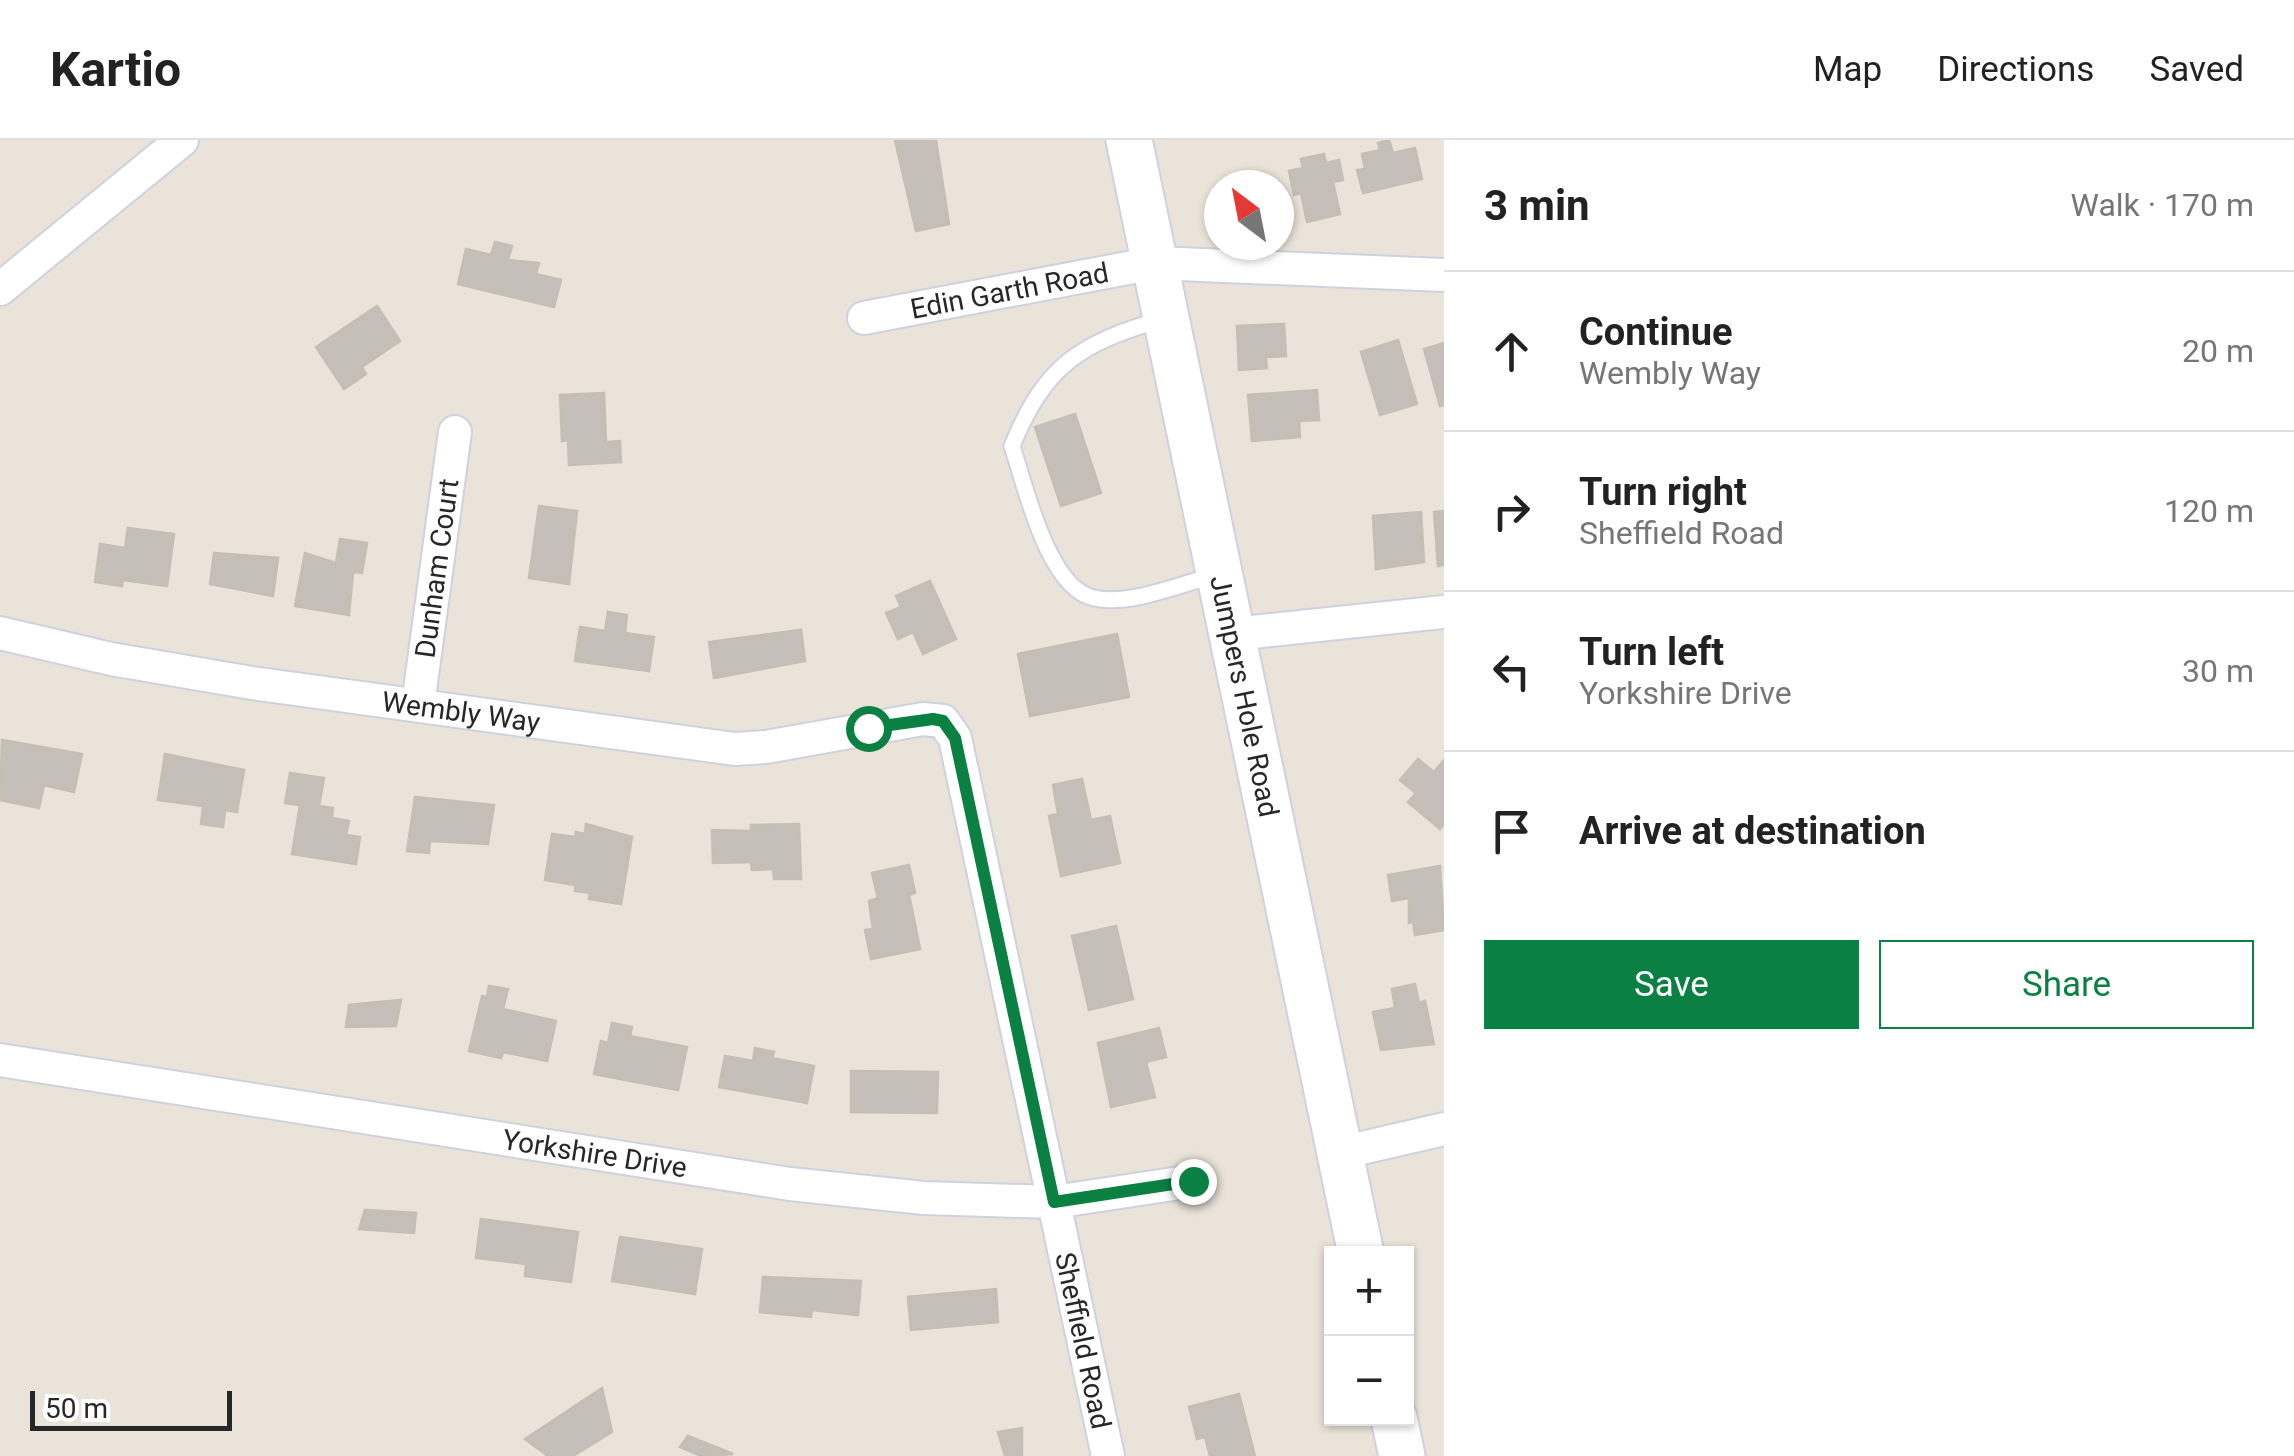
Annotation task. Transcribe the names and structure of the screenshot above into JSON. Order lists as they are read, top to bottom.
{
  "streets": {
    "main road": ["Jumpers Hole Road"],
    "street": [
      "Edin Garth Road",
      "Dunham Court",
      "Wembly Way",
      "Yorkshire Drive",
      "Sheffield Road"
    ]
  },
  "crossings": [
    ["Edin Garth Road", "Jumpers Hole Road"],
    ["Dunham Court", "Wembly Way"],
    ["Wembly Way", "Sheffield Road"],
    ["Yorkshire Drive", "Sheffield Road"]
  ],
  "scale_bar": "50 m",
  "north": "top left",
  "page": {
    "header": "Kartio",
    "nav": ["Map", "Directions", "Saved"],
    "heading": ["3 min", "Walk · 170 m"],
    "list": [
      ["Continue", "Wembly Way", "20 m"],
      ["Turn right", "Sheffield Road", "120 m"],
      ["Turn left", "Yorkshire Drive", "30 m"],
      "Arrive at destination"
    ],
    "buttons": ["Save", "Share"],
    "map_buttons": ["+", "−"],
    "scale": "50 m"
  }
}
